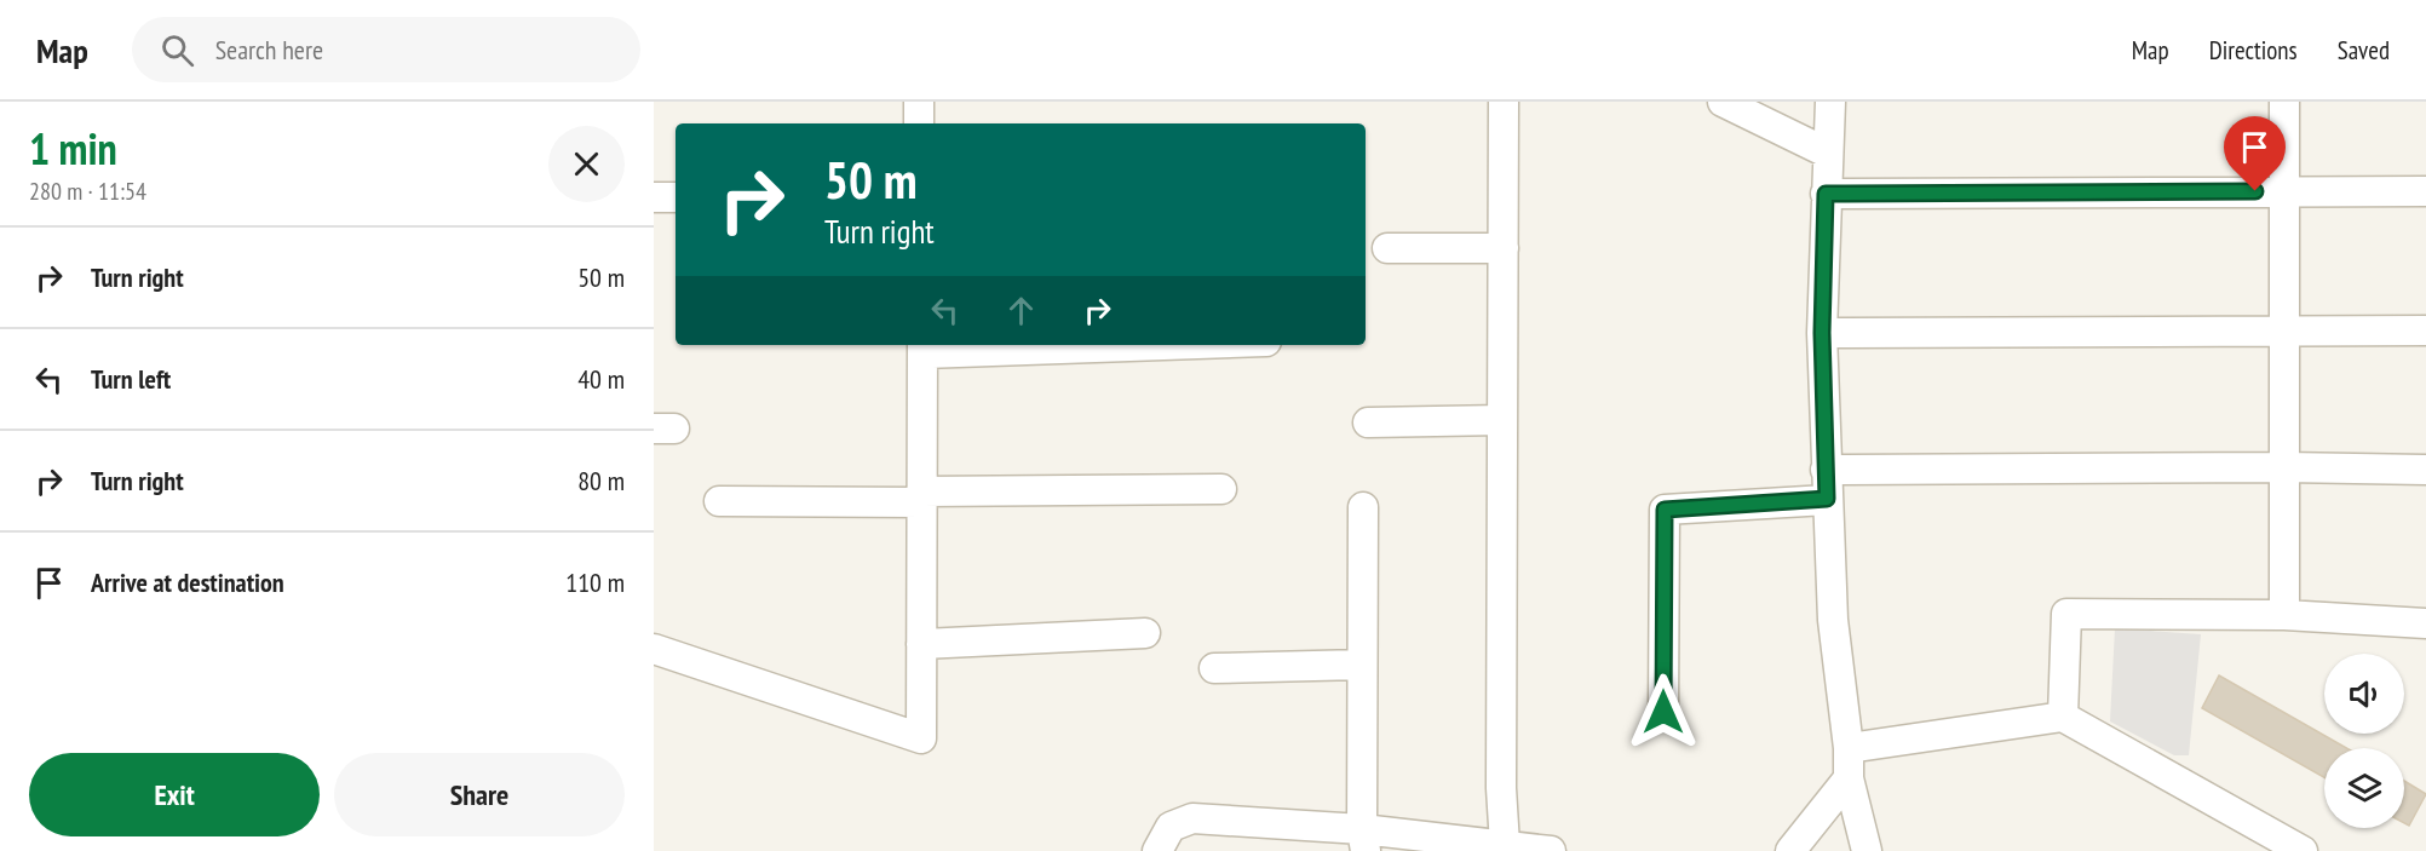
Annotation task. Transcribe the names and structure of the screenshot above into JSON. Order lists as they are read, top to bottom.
{
  "page": {
    "header": "Map",
    "search": "Search here",
    "nav": ["Map", "Directions", "Saved"],
    "heading": ["1 min", "280 m · 11:54"],
    "turn": ["50 m", "Turn right"],
    "list": [
      {
        "name": "Turn right",
        "value": "50 m"
      },
      {
        "name": "Turn left",
        "value": "40 m"
      },
      {
        "name": "Turn right",
        "value": "80 m"
      },
      {
        "name": "Arrive at destination",
        "value": "110 m"
      }
    ],
    "buttons": ["Exit", "Share"]
  }
}
